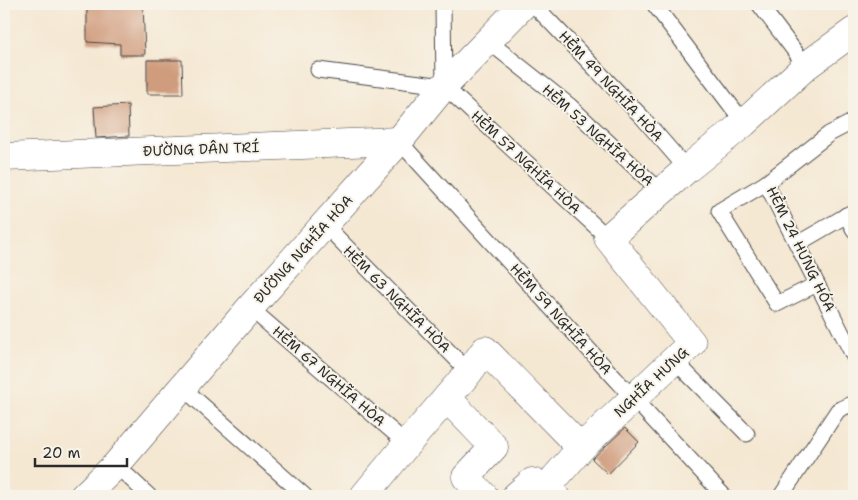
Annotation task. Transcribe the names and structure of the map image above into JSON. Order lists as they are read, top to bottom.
{
  "streets": {
    "street": ["ĐƯỜNG DÂN TRÍ", "ĐƯỜNG NGHĨA HÒA", "NGHĨA HƯNG"],
    "lane": [
      "HẺM 49 NGHĨA HÒA",
      "HẺM 53 NGHĨA HÒA",
      "HẺM 57 NGHĨA HÒA",
      "HẺM 24 HƯNG HÓA",
      "HẺM 63 NGHĨA HÒA",
      "HẺM 59 NGHĨA HÒA",
      "HẺM 67 NGHĨA HÒA"
    ]
  },
  "crossings": [
    ["HẺM 53 NGHĨA HÒA", "ĐƯỜNG NGHĨA HÒA"],
    ["ĐƯỜNG DÂN TRÍ", "ĐƯỜNG NGHĨA HÒA"],
    ["ĐƯỜNG DÂN TRÍ", "HẺM 59 NGHĨA HÒA"],
    ["HẺM 57 NGHĨA HÒA", "ĐƯỜNG NGHĨA HÒA"],
    ["HẺM 57 NGHĨA HÒA", "NGHĨA HƯNG"],
    ["ĐƯỜNG NGHĨA HÒA", "HẺM 63 NGHĨA HÒA"],
    ["ĐƯỜNG NGHĨA HÒA", "HẺM 59 NGHĨA HÒA"],
    ["ĐƯỜNG NGHĨA HÒA", "HẺM 67 NGHĨA HÒA"],
    ["HẺM 59 NGHĨA HÒA", "NGHĨA HƯNG"]
  ],
  "scale_bar": "20 m"
}
